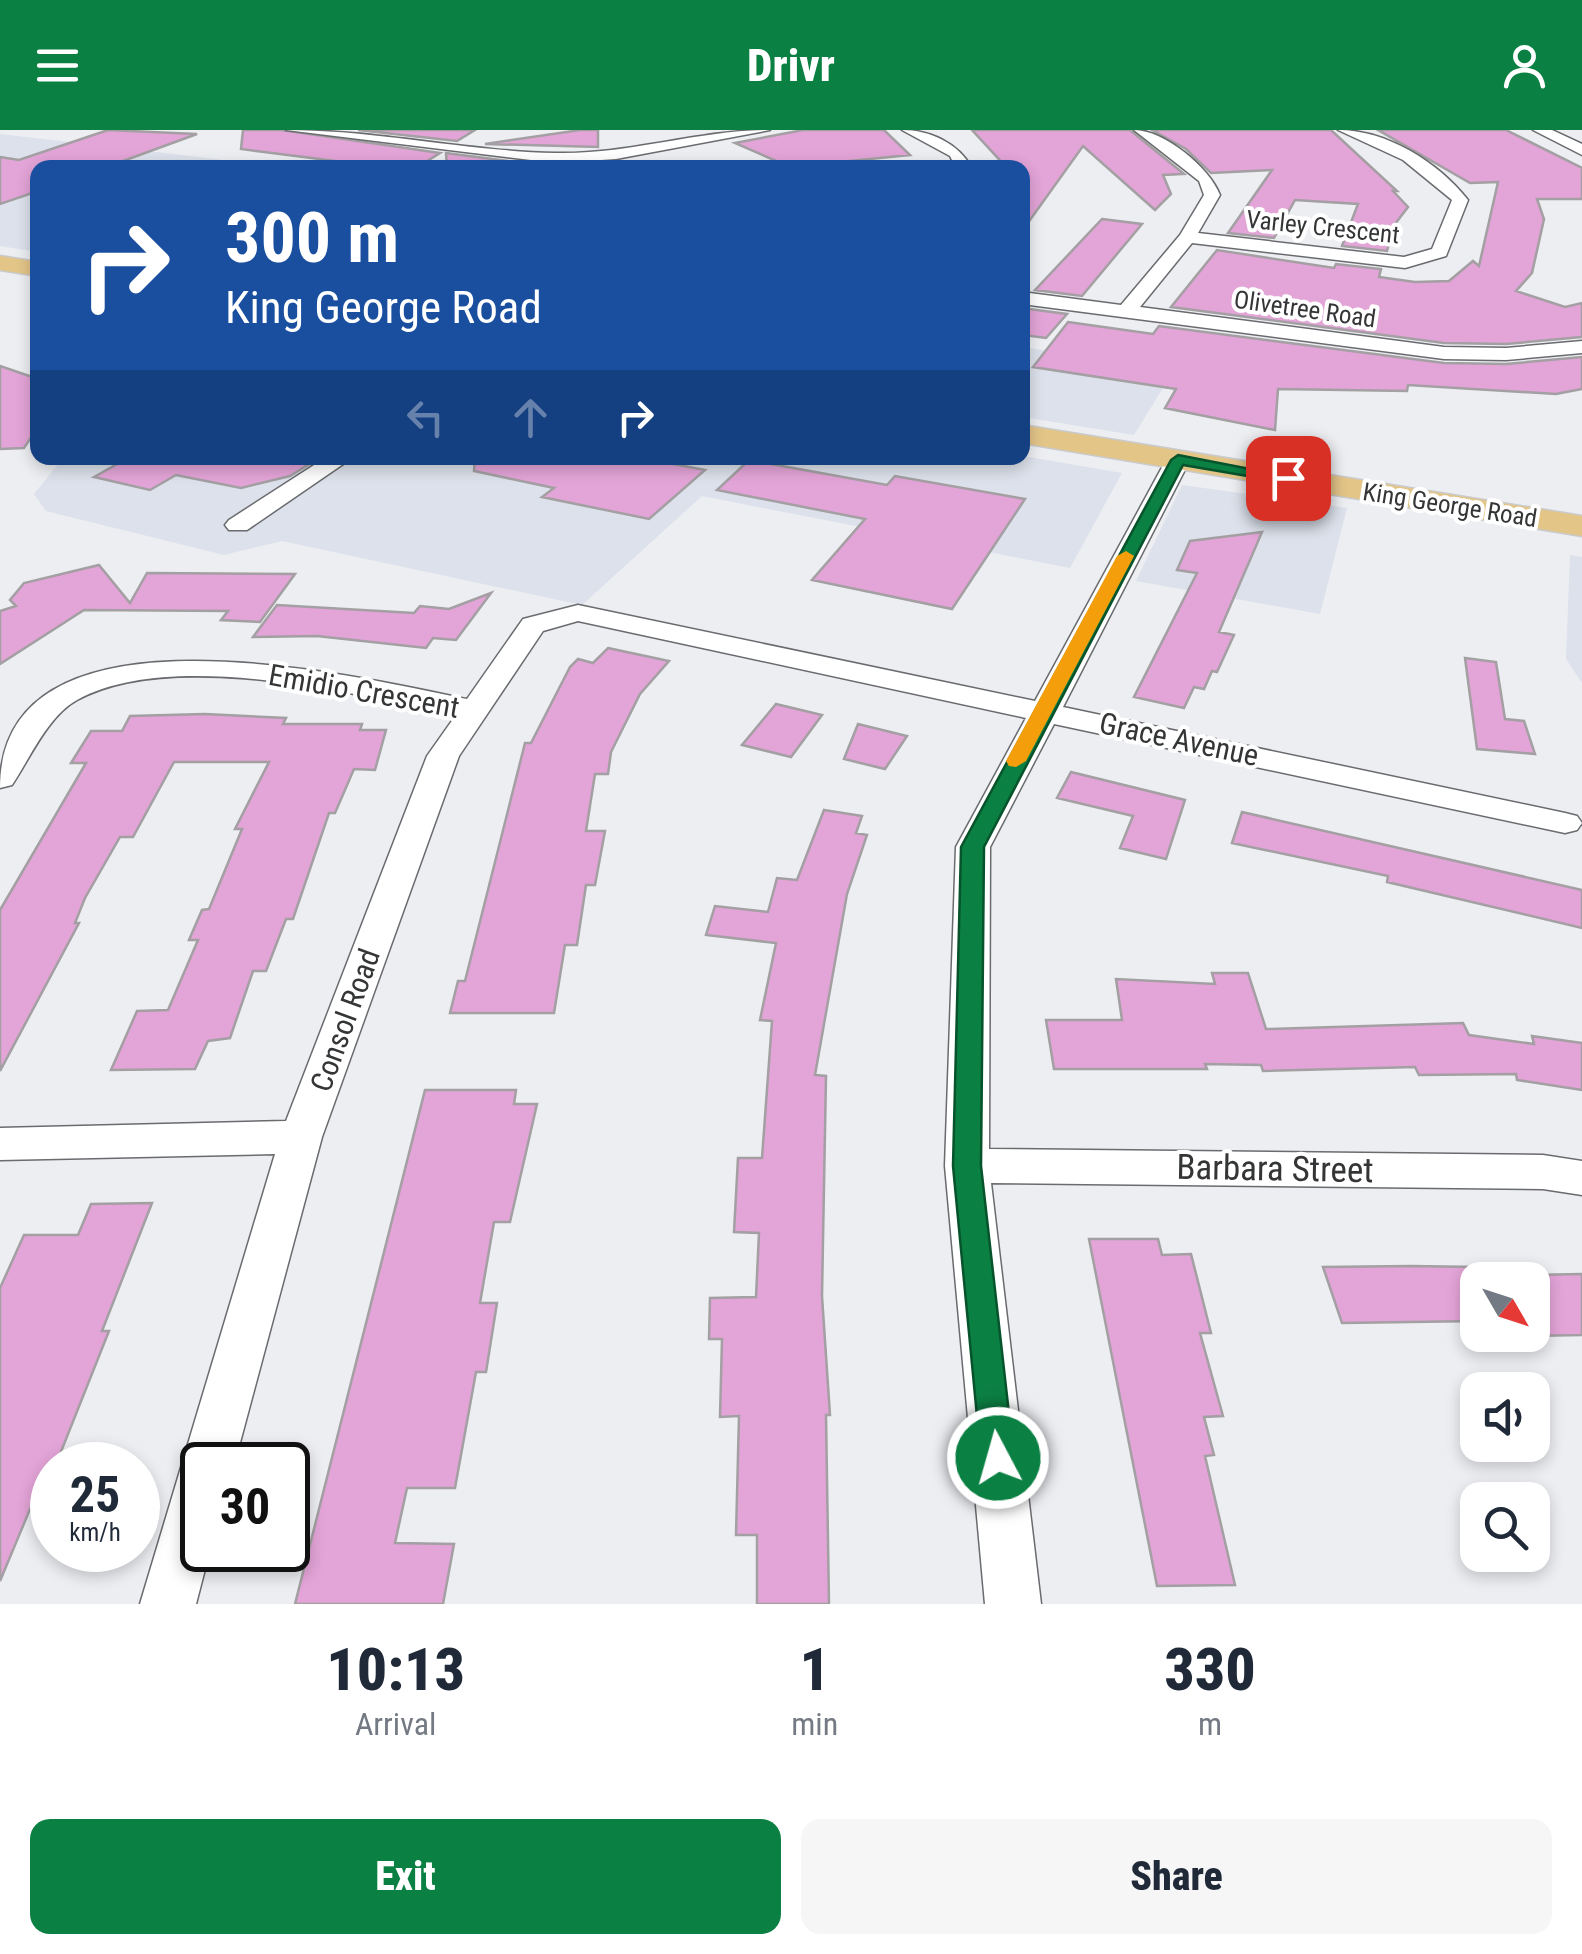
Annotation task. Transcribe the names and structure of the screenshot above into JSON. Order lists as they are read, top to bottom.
{
  "streets": {
    "main road": ["King George Road"],
    "street": [
      "Varley Crescent",
      "Olivetree Road",
      "Emidio Crescent",
      "Grace Avenue",
      "Consol Road",
      "Barbara Street"
    ]
  },
  "crossings": [
    ["Emidio Crescent", "Consol Road"],
    ["Grace Avenue", "Consol Road"]
  ],
  "north": "bottom right",
  "page": {
    "header": "Drivr",
    "turn": ["300 m", "King George Road"],
    "speed": "25 km/h",
    "limit": "30",
    "eta": [
      "10:13",
      "Arrival",
      "1",
      "min",
      "330",
      "m"
    ],
    "buttons": ["Exit", "Share"]
  }
}
